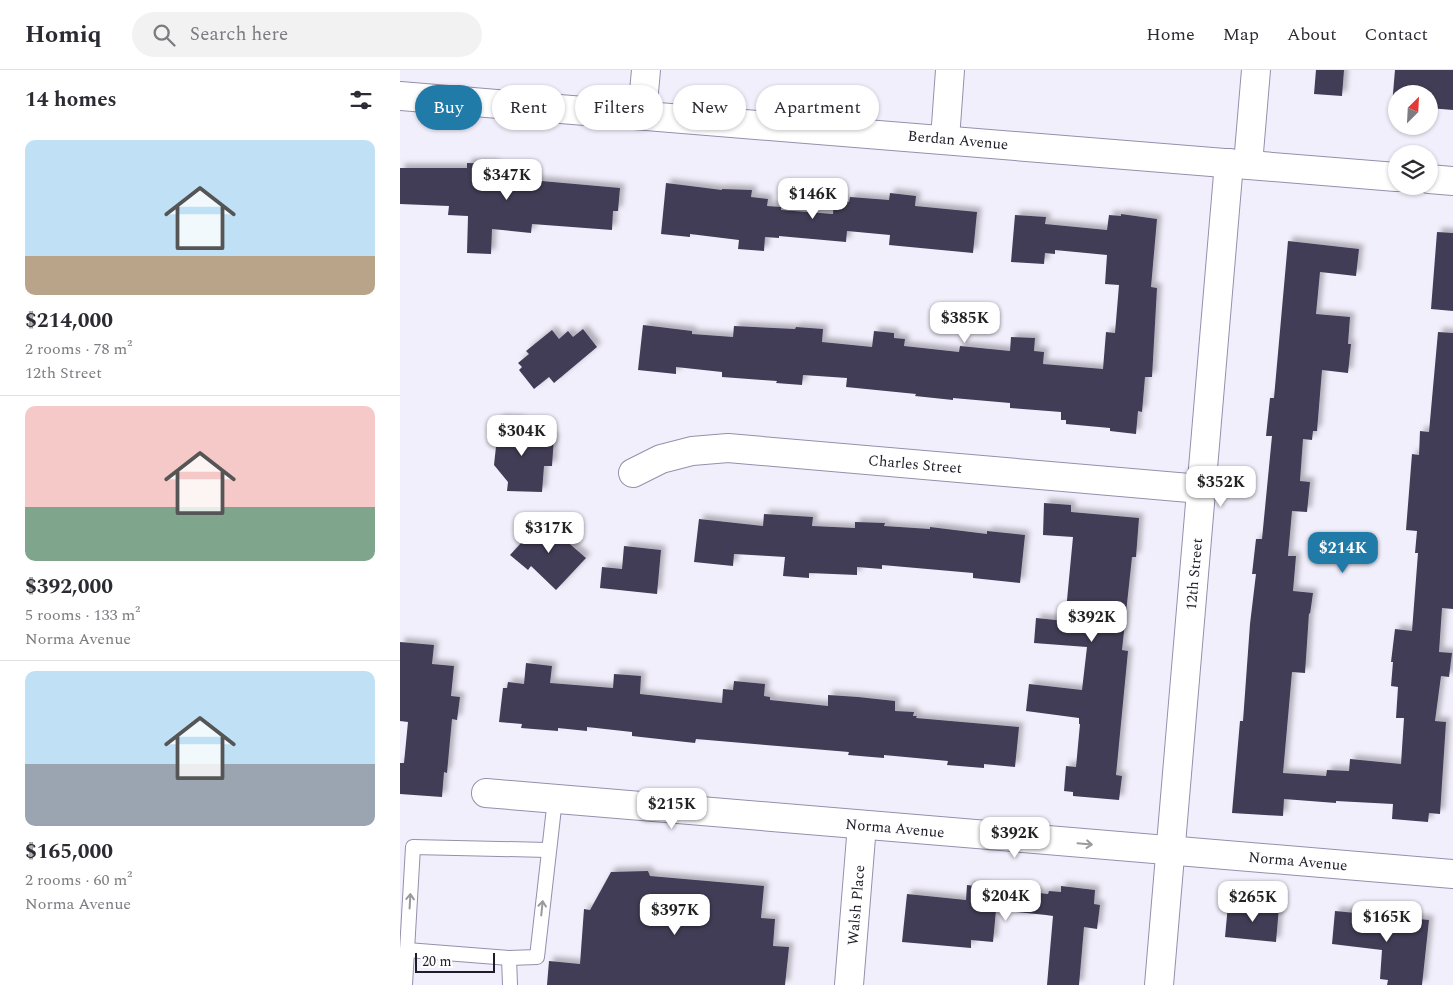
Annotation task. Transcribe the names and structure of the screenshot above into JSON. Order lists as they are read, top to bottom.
{
  "streets": {
    "street": [
      "Berdan Avenue",
      "Charles Street",
      "12th Street",
      "Norma Avenue",
      "Walsh Place"
    ]
  },
  "crossings": [
    ["Berdan Avenue", "12th Street"],
    ["Charles Street", "12th Street"],
    ["12th Street", "Norma Avenue"],
    ["Norma Avenue", "Walsh Place"]
  ],
  "scale_bar": "20 m",
  "north": "top right",
  "page": {
    "header": "Homiq",
    "search": "Search here",
    "nav": [
      "Home",
      "Map",
      "About",
      "Contact"
    ],
    "heading": "14 homes",
    "chip": [
      "Buy",
      "Rent",
      "Filters",
      "New",
      "Apartment"
    ],
    "list": [
      {
        "name": "$214,000",
        "note": "2 rooms · 78 m² · 12th Street"
      },
      {
        "name": "$392,000",
        "note": "5 rooms · 133 m² · Norma Avenue"
      },
      {
        "name": "$165,000",
        "note": "2 rooms · 60 m² · Norma Avenue"
      }
    ],
    "price": [
      "$347K",
      "$146K",
      "$385K",
      "$304K",
      "$352K",
      "$317K",
      "$214K",
      "$392K",
      "$215K",
      "$392K",
      "$204K",
      "$265K",
      "$397K",
      "$165K"
    ],
    "scale": "20 m"
  }
}
